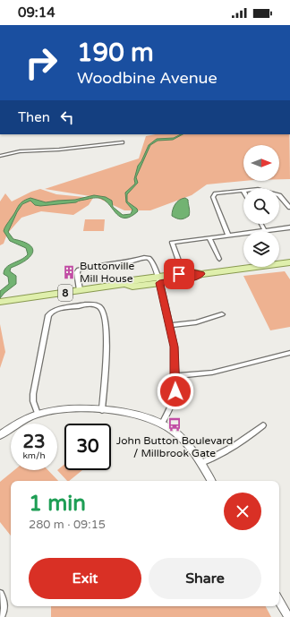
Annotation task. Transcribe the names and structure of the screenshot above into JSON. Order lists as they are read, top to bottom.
{
  "streets": {
    "main road": ["8"]
  },
  "places": {
    "building": ["Buttonville Mill House"],
    "bus stop": ["John Button Boulevard / Millbrook Gate"]
  },
  "north": "right",
  "page": {
    "status": "09:14",
    "turn": ["190 m", "Woodbine Avenue"],
    "then": "Then",
    "speed": "23 km/h",
    "limit": "30",
    "heading": ["1 min", "280 m · 09:15"],
    "buttons": ["Exit", "Share"]
  }
}
